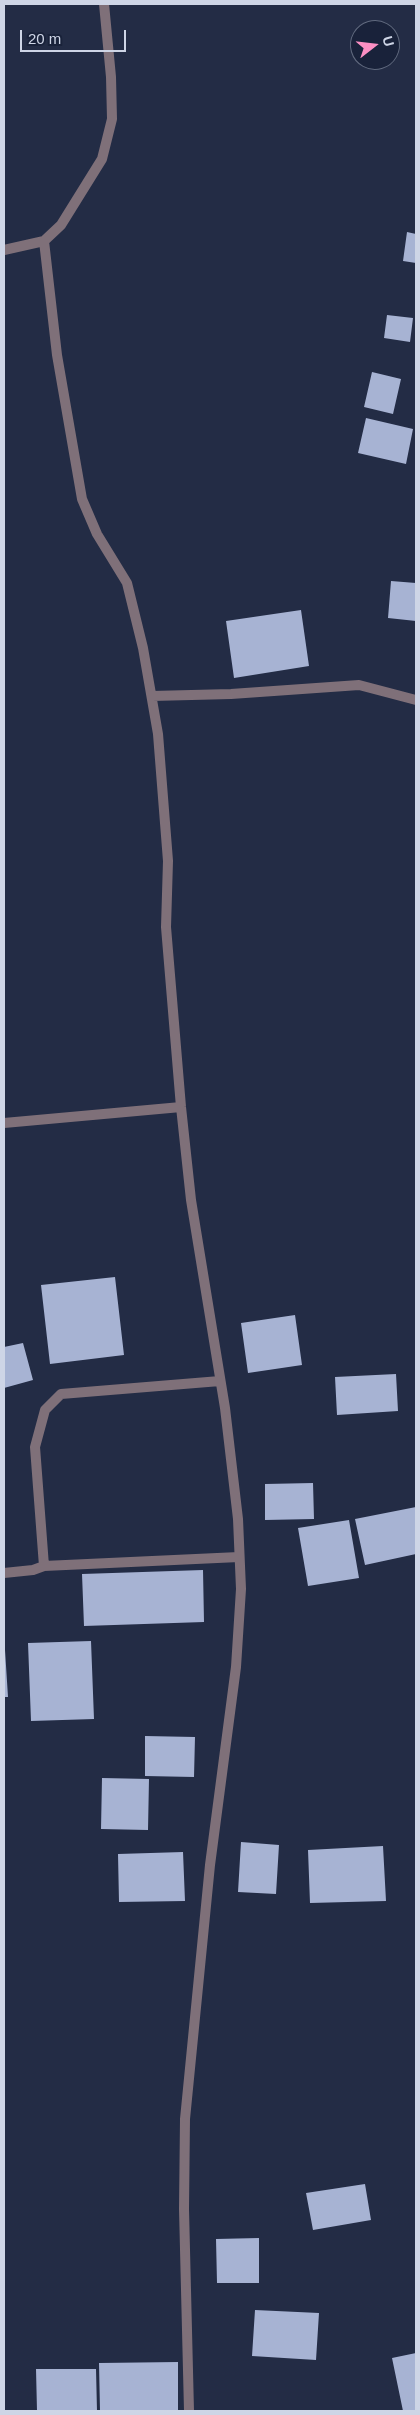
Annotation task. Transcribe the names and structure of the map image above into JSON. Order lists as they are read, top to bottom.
{
  "scale_bar": "20 m",
  "north": "right"
}
